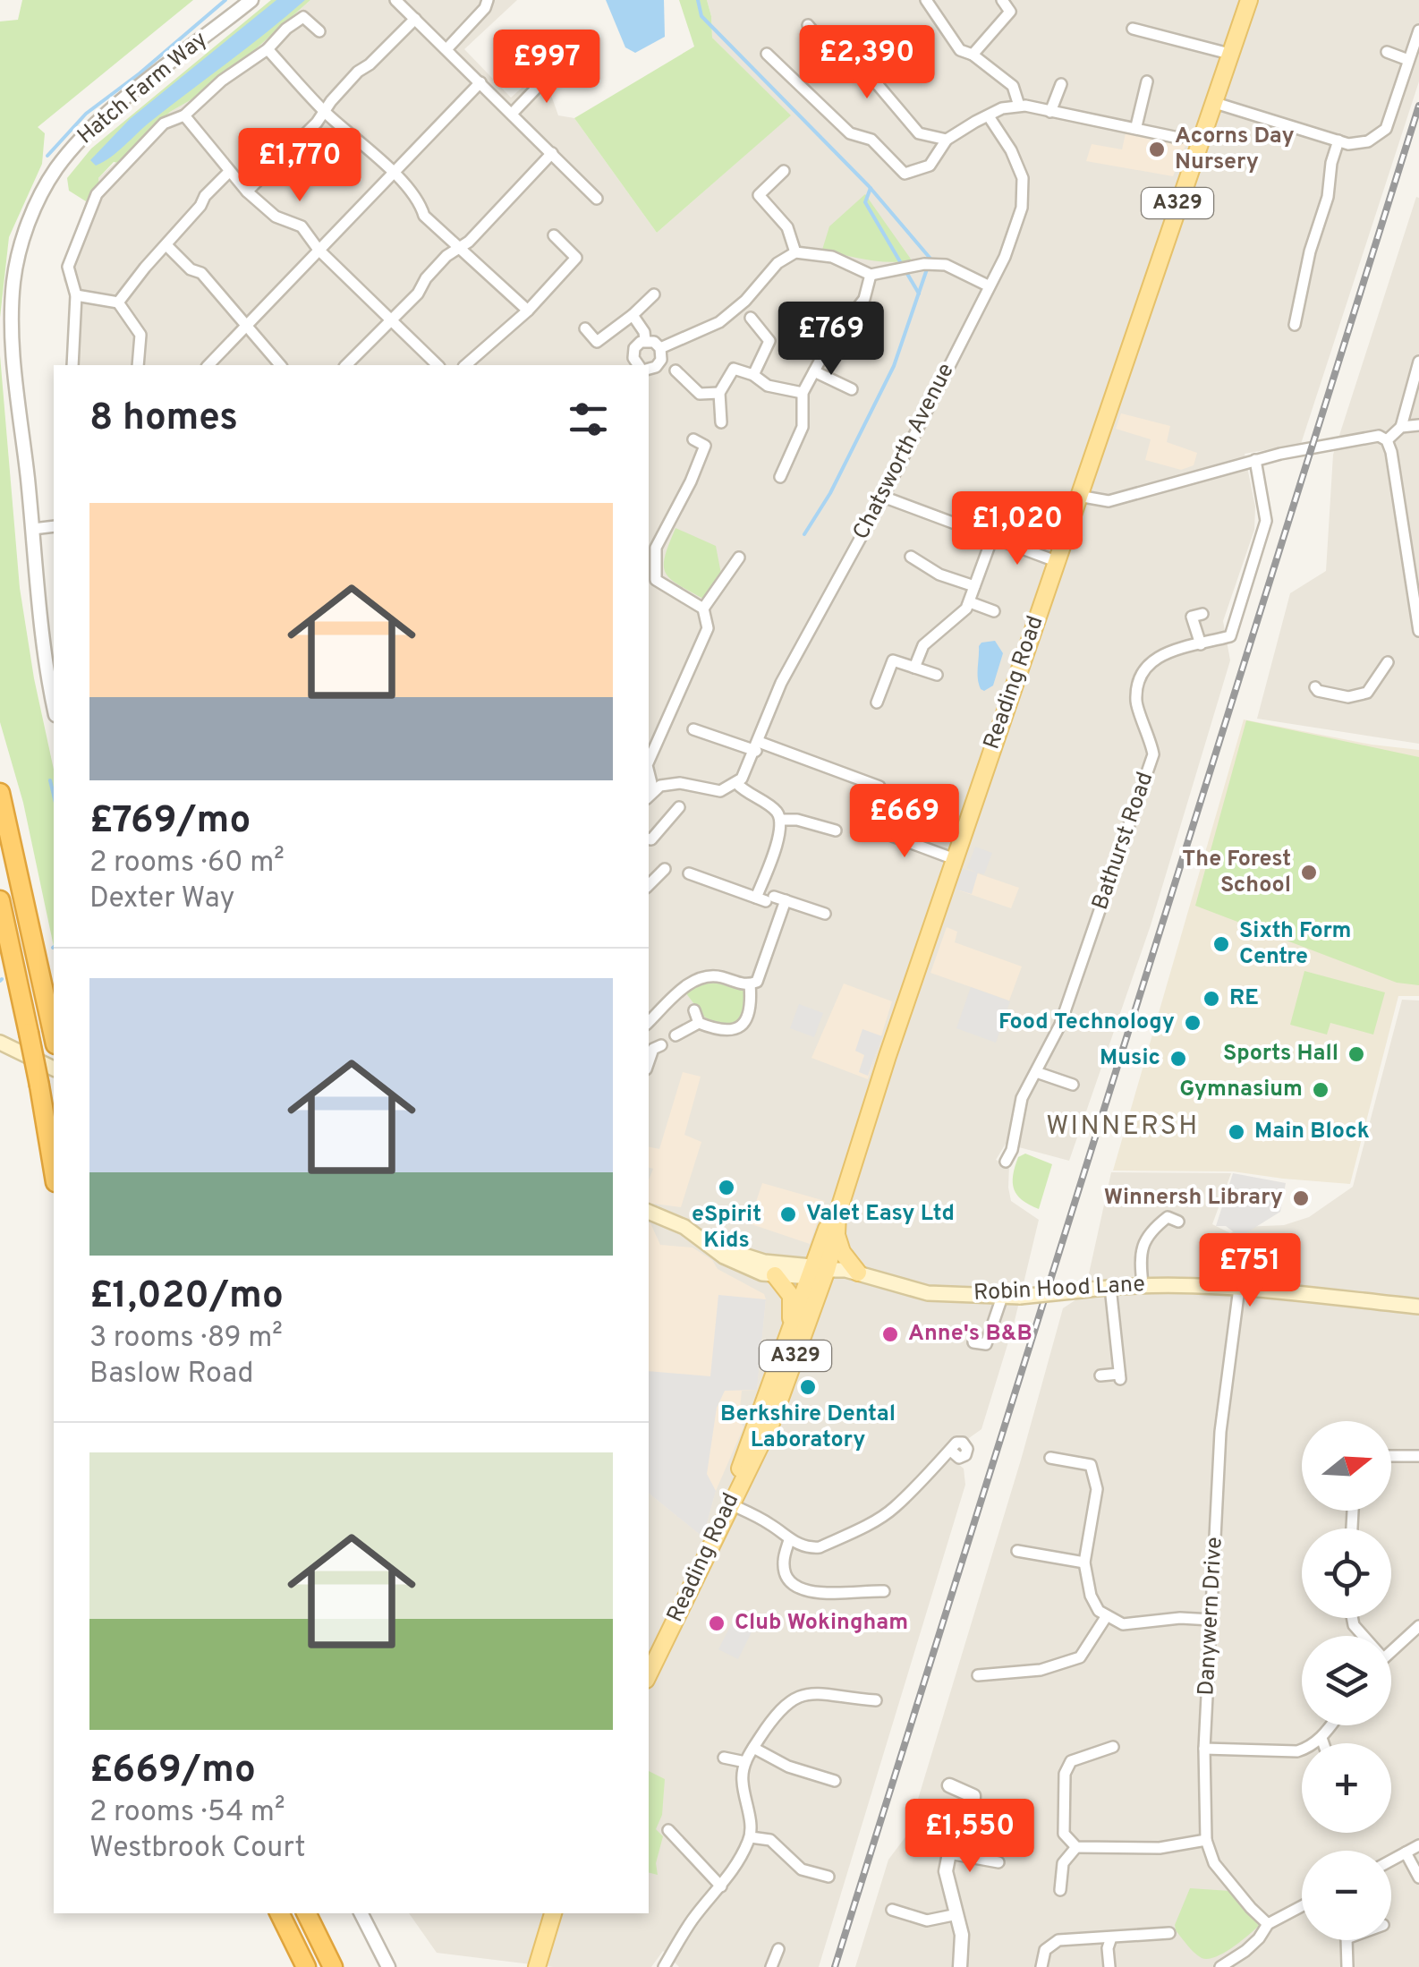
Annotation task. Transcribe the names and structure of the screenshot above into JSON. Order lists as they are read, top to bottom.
{
  "streets": {
    "main road": ["A329", "Reading Road", "Robin Hood Lane"],
    "street": [
      "Hatch Farm Way",
      "Chatsworth Avenue",
      "Bathurst Road",
      "Danywern Drive"
    ]
  },
  "crossings": [
    ["Reading Road", "Robin Hood Lane"],
    ["Robin Hood Lane", "Danywern Drive"]
  ],
  "districts": ["WINNERSH"],
  "places": [
    "Acorns Day Nursery",
    "The Forest School",
    "Sixth Form Centre",
    "RE",
    "Food Technology",
    "Sports Hall",
    "Music",
    "Gymnasium",
    "Main Block",
    "eSpirit Kids",
    "Winnersh Library",
    "Valet Easy Ltd",
    "Anne's B&B",
    "Berkshire Dental Laboratory",
    "Club Wokingham"
  ],
  "north": "right",
  "page": {
    "price": [
      "£2,390",
      "£997",
      "£1,770",
      "£769",
      "£1,020",
      "£669",
      "£751",
      "£1,550"
    ],
    "heading": "8 homes",
    "list": [
      {
        "name": "£769/mo",
        "note": "2 rooms · 60 m² · Dexter Way"
      },
      {
        "name": "£1,020/mo",
        "note": "3 rooms · 89 m² · Baslow Road"
      },
      {
        "name": "£669/mo",
        "note": "2 rooms · 54 m² · Westbrook Court"
      }
    ],
    "map_buttons": ["+", "−"]
  }
}
